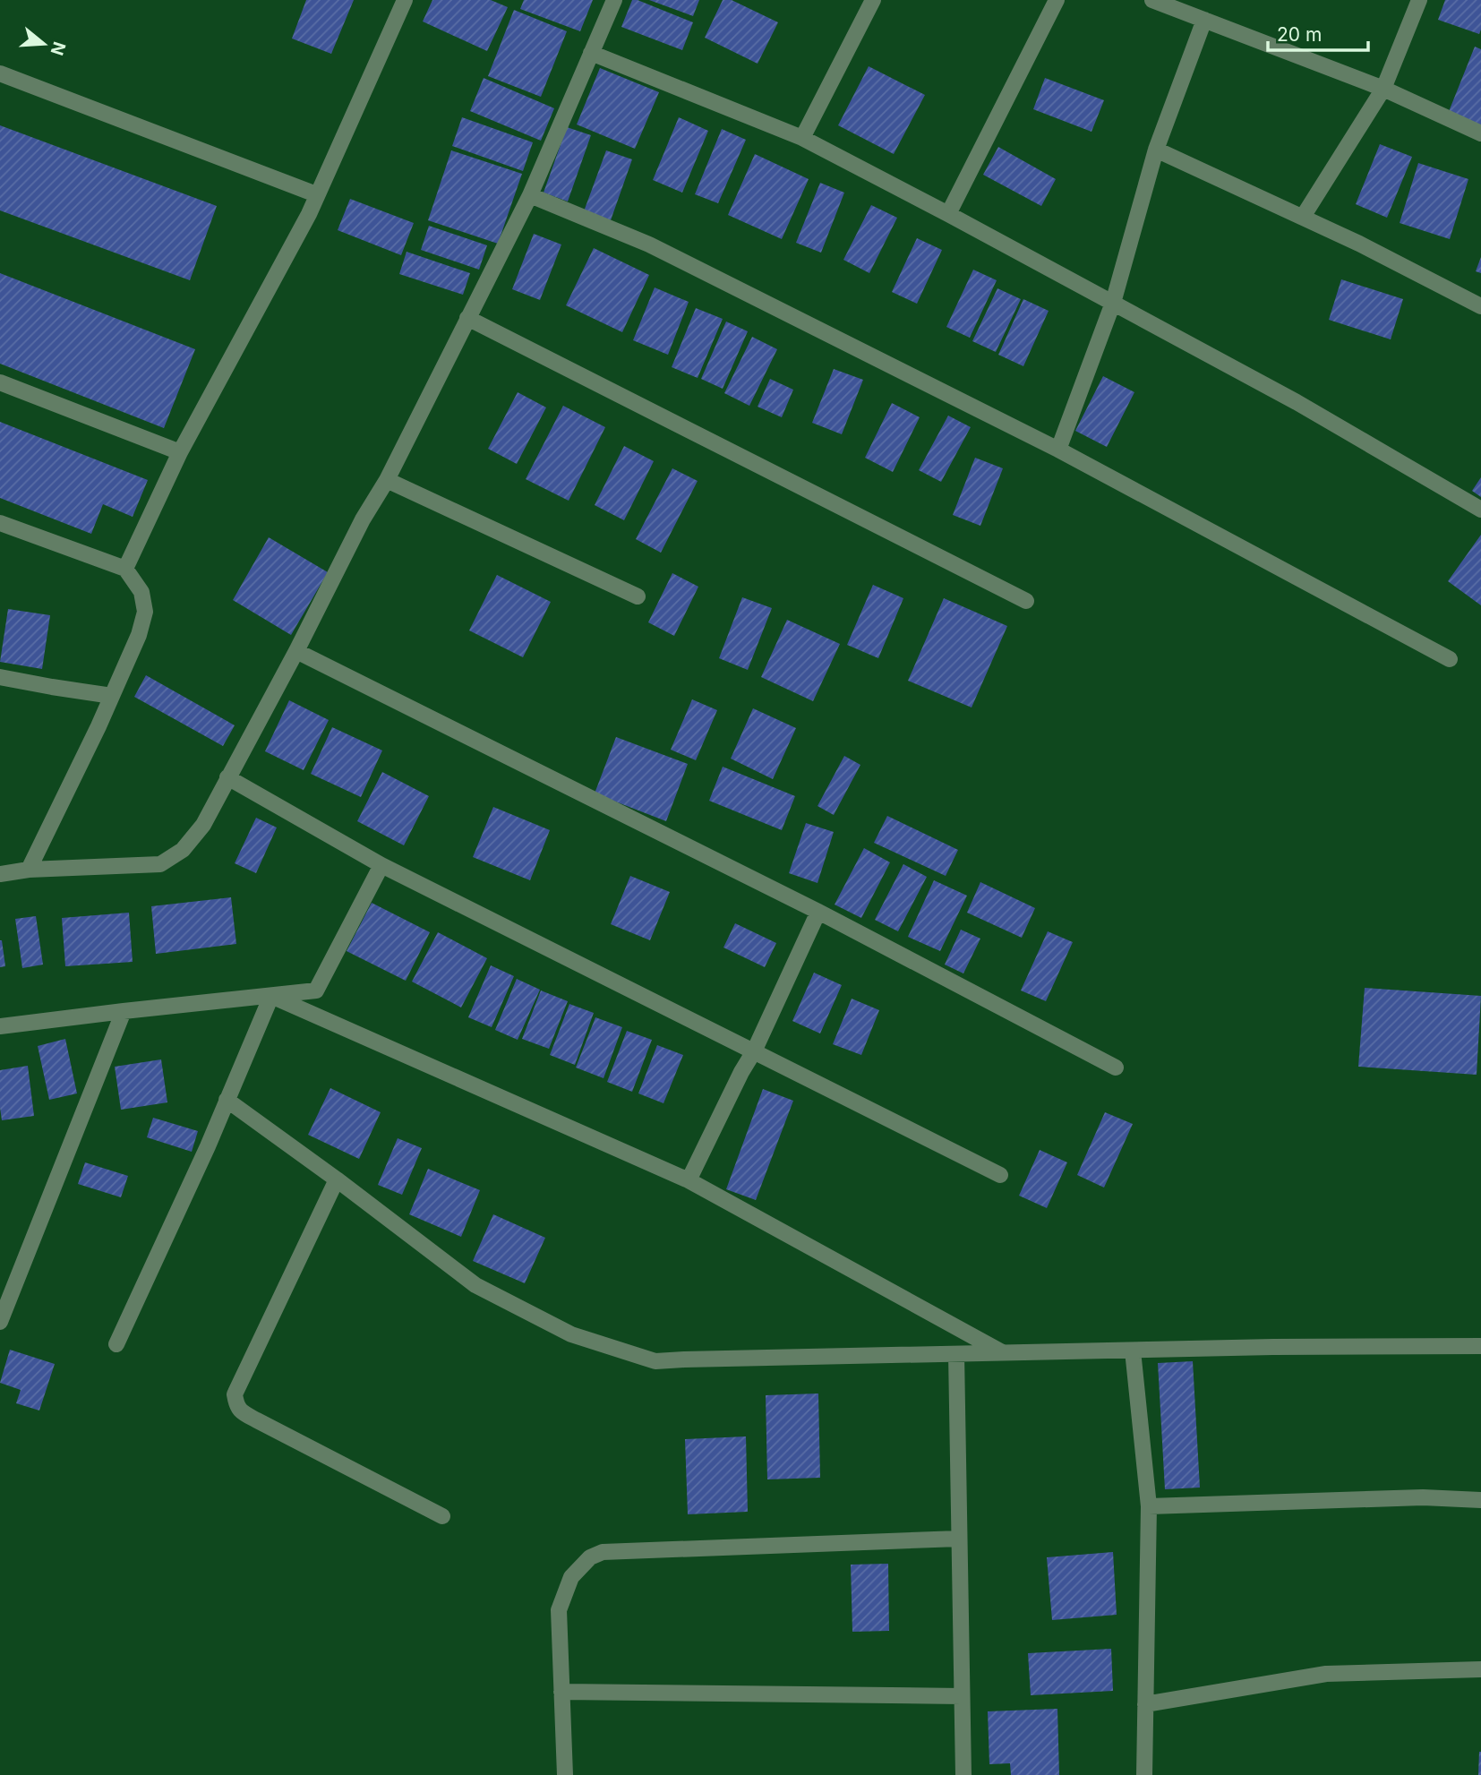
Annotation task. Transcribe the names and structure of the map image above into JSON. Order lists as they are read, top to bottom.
{
  "scale_bar": "20 m",
  "north": "right"
}
